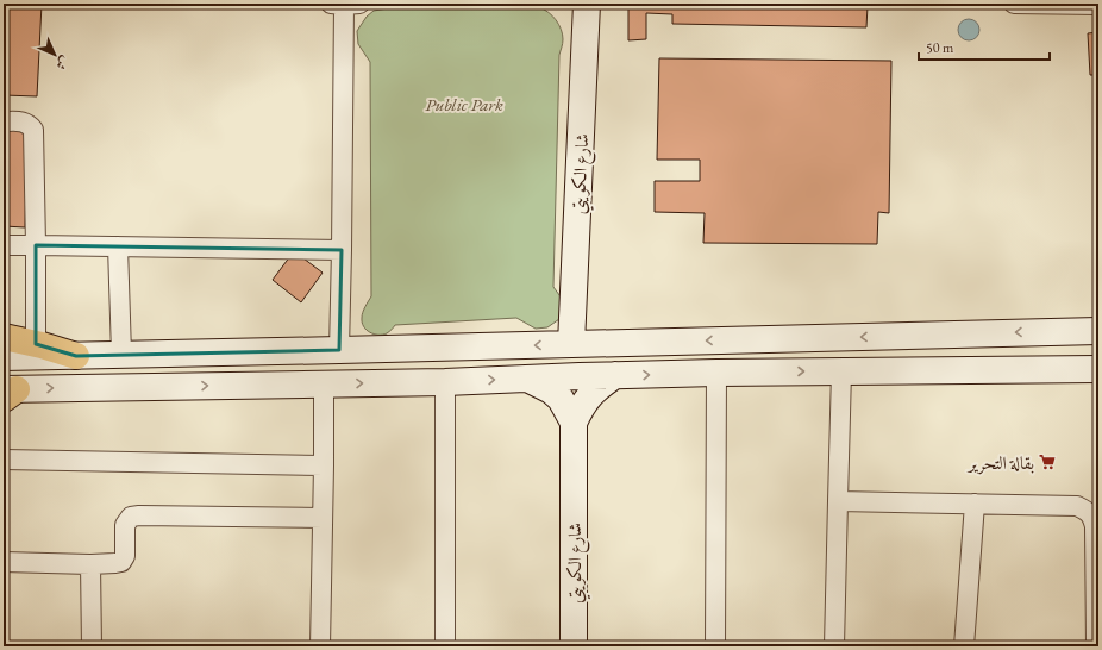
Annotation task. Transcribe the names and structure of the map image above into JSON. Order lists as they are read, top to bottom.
{
  "streets": {
    "street": ["شارع الكويتي"]
  },
  "parks": ["Public Park"],
  "places": {
    "supermarket": ["بقالة التحرير"]
  },
  "scale_bar": "50 m",
  "north": "bottom right"
}
